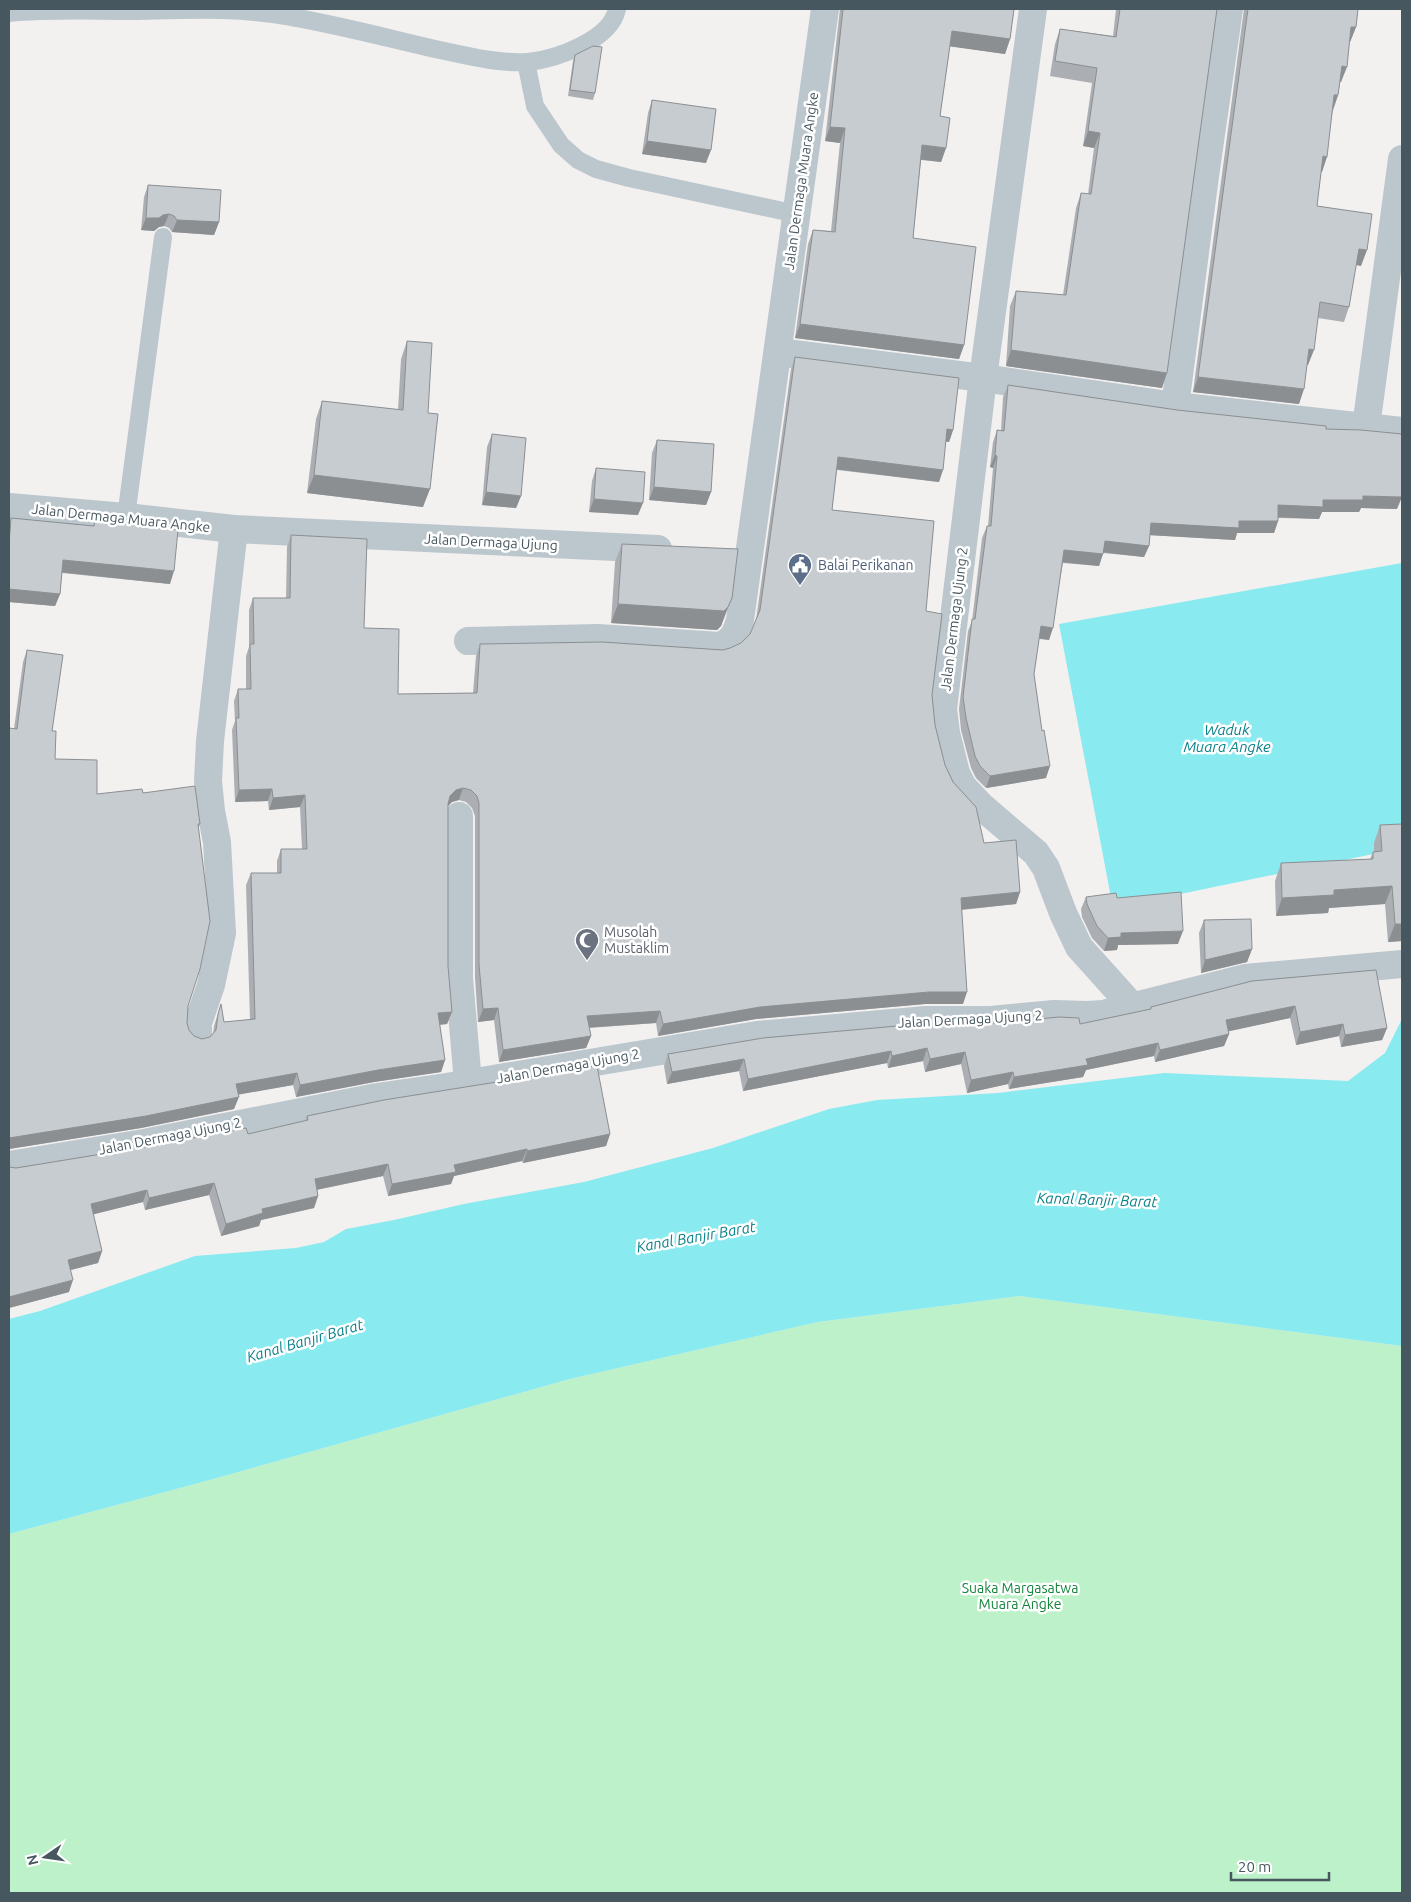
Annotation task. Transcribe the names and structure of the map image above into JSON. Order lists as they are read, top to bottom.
{
  "streets": {
    "street": ["Jalan Dermaga Muara Angke", "Jalan Dermaga Ujung", "Jalan Dermaga Ujung 2"]
  },
  "crossings": [
    ["Jalan Dermaga Muara Angke", "Jalan Dermaga Ujung"]
  ],
  "water": ["Waduk Muara Angke", "Kanal Banjir Barat"],
  "parks": ["Suaka Margasatwa Muara Angke"],
  "places": {
    "public building": ["Balai Perikanan"],
    "mosque": ["Musolah Mustaklim"]
  },
  "scale_bar": "20 m",
  "north": "left"
}
